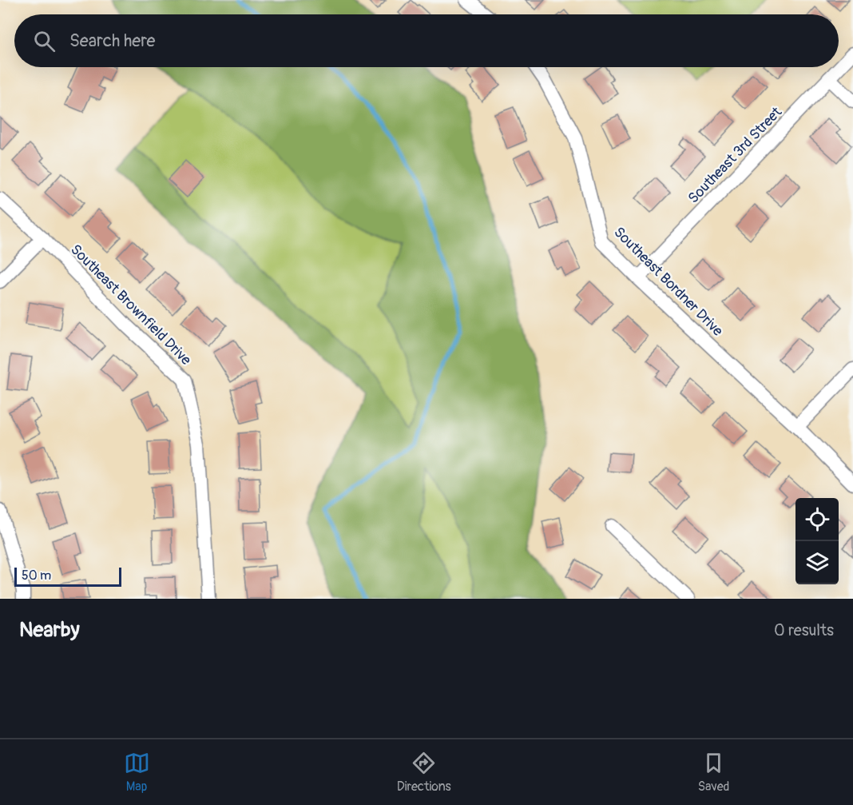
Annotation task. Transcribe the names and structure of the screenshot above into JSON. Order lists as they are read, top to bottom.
{
  "streets": {
    "street": ["Southeast 3rd Street", "Southeast Bordner Drive", "Southeast Brownfield Drive"]
  },
  "crossings": [
    ["Southeast 3rd Street", "Southeast Bordner Drive"]
  ],
  "scale_bar": "50 m",
  "page": {
    "search": "Search here",
    "scale": "50 m",
    "heading": ["Nearby", "0 results"],
    "nav": ["Map", "Directions", "Saved"]
  }
}
